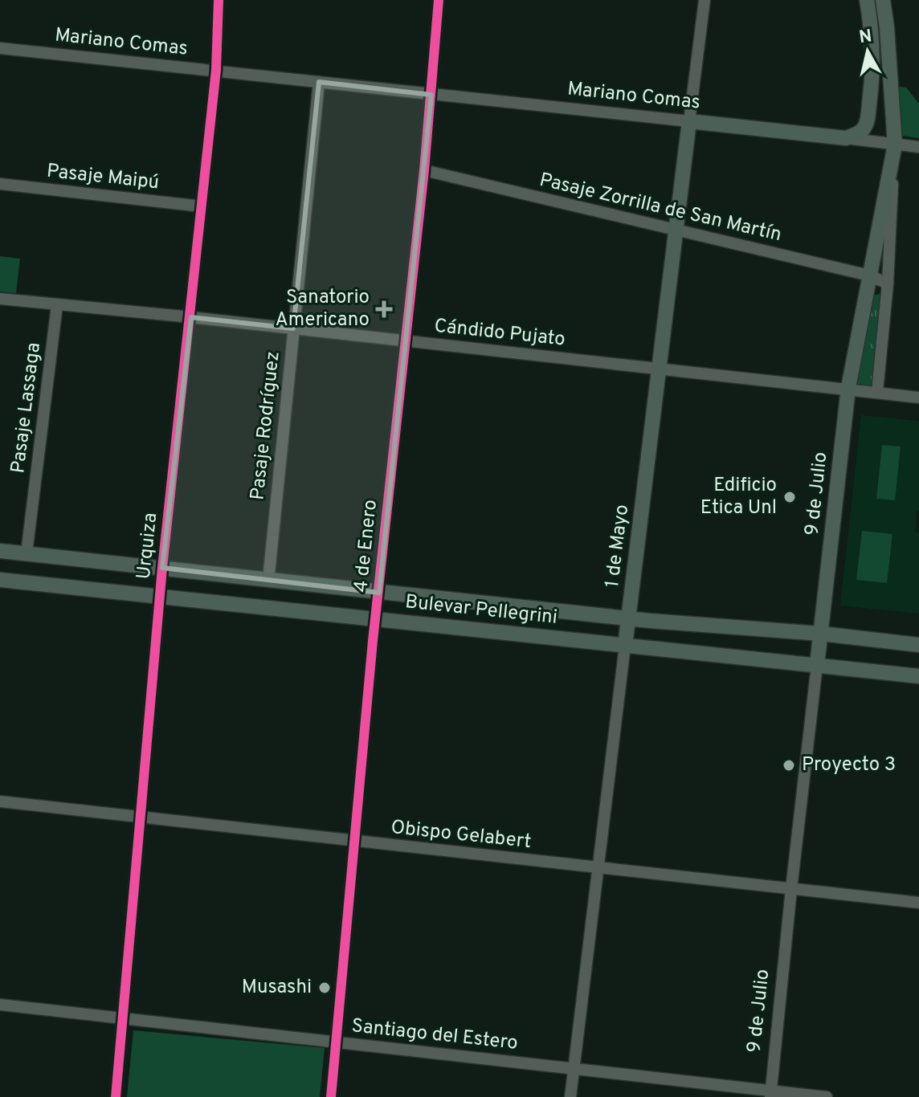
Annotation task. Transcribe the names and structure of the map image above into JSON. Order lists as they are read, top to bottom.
{
  "streets": {
    "main road": [
      "Mariano Comas",
      "9 de Julio",
      "1 de Mayo",
      "Bulevar Pellegrini"
    ],
    "street": [
      "Pasaje Maipú",
      "Pasaje Zorrilla de San Martín",
      "Cándido Pujato",
      "Pasaje Lassaga",
      "Pasaje Rodríguez",
      "Urquiza",
      "4 de Enero",
      "Obispo Gelabert",
      "Santiago del Estero"
    ]
  },
  "crossings": [
    ["Mariano Comas", "Pasaje Rodríguez"],
    ["Mariano Comas", "9 de Julio"],
    ["Mariano Comas", "Urquiza"],
    ["Mariano Comas", "4 de Enero"],
    ["Mariano Comas", "1 de Mayo"],
    ["Pasaje Maipú", "Urquiza"],
    ["Pasaje Zorrilla de San Martín", "9 de Julio"],
    ["Pasaje Zorrilla de San Martín", "4 de Enero"],
    ["Pasaje Zorrilla de San Martín", "1 de Mayo"],
    ["Cándido Pujato", "Pasaje Lassaga"],
    ["Cándido Pujato", "Pasaje Rodríguez"],
    ["Cándido Pujato", "9 de Julio"],
    ["Cándido Pujato", "Urquiza"],
    ["Cándido Pujato", "4 de Enero"],
    ["Cándido Pujato", "1 de Mayo"],
    ["Pasaje Lassaga", "Bulevar Pellegrini"],
    ["Pasaje Rodríguez", "Bulevar Pellegrini"],
    ["9 de Julio", "Bulevar Pellegrini"],
    ["9 de Julio", "Obispo Gelabert"],
    ["9 de Julio", "Santiago del Estero"],
    ["Urquiza", "Bulevar Pellegrini"],
    ["Urquiza", "Obispo Gelabert"],
    ["Urquiza", "Santiago del Estero"],
    ["4 de Enero", "Bulevar Pellegrini"],
    ["4 de Enero", "Obispo Gelabert"],
    ["4 de Enero", "Santiago del Estero"],
    ["1 de Mayo", "Bulevar Pellegrini"],
    ["1 de Mayo", "Obispo Gelabert"],
    ["1 de Mayo", "Santiago del Estero"]
  ],
  "places": {
    "health": ["Sanatorio Americano"],
    "other": ["Edificio Etica Unl", "Proyecto 3", "Musashi"]
  },
  "north": "top"
}
